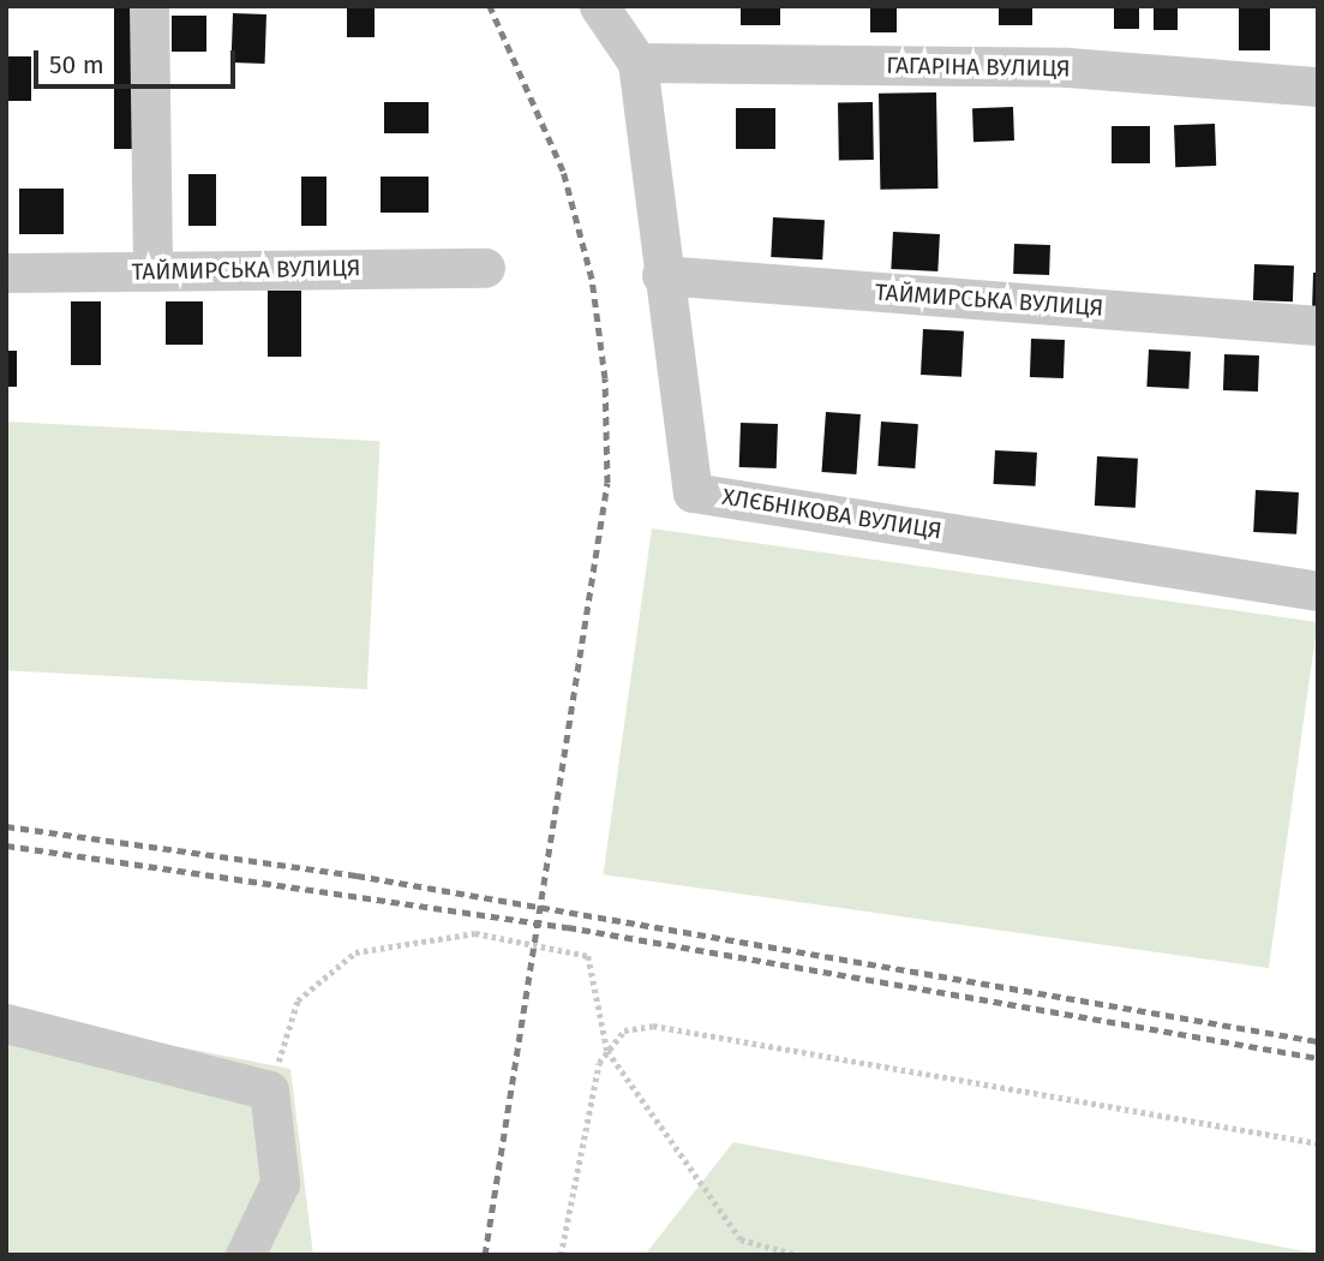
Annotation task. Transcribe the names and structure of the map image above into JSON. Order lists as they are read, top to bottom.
{
  "streets": {
    "street": ["ГАГАРІНА ВУЛИЦЯ", "ТАЙМИРСЬКА ВУЛИЦЯ", "ХЛЄБНІКОВА ВУЛИЦЯ"]
  },
  "crossings": [
    ["ГАГАРІНА ВУЛИЦЯ", "ХЛЄБНІКОВА ВУЛИЦЯ"],
    ["ТАЙМИРСЬКА ВУЛИЦЯ", "ХЛЄБНІКОВА ВУЛИЦЯ"]
  ],
  "scale_bar": "50 m"
}
